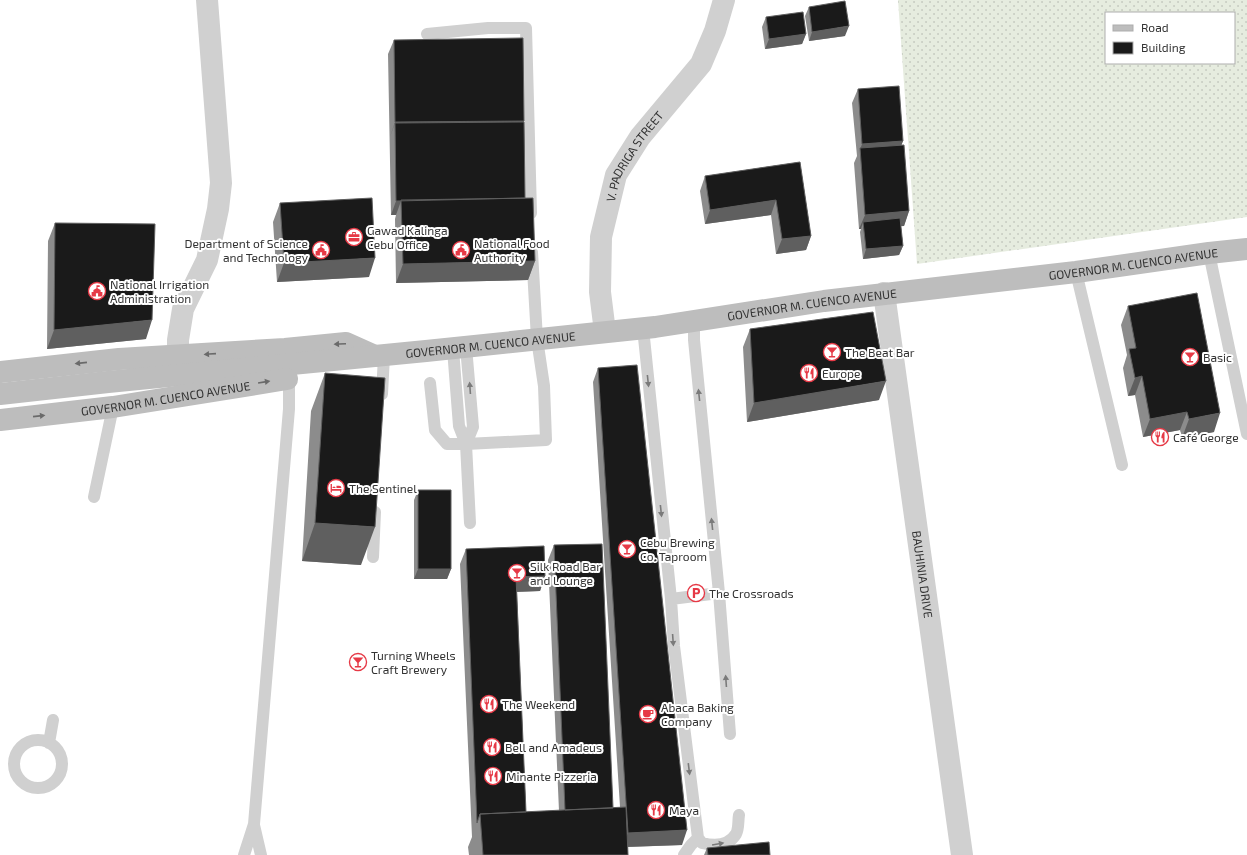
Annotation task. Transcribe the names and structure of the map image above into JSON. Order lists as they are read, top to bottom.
{
  "streets": {
    "main road": ["GOVERNOR M. CUENCO AVENUE"],
    "street": ["V. PADRIGA STREET", "BAUHINIA DRIVE"]
  },
  "crossings": [
    ["V. PADRIGA STREET", "GOVERNOR M. CUENCO AVENUE"],
    ["GOVERNOR M. CUENCO AVENUE", "BAUHINIA DRIVE"]
  ],
  "places": {
    "office": ["Gawad Kalinga Cebu Office"],
    "public building": ["Department of Science and Technology", "National Food Authority", "National Irrigation Administration"],
    "bar": [
      "The Beat Bar",
      "Basic",
      "Cebu Brewing Co. Taproom",
      "Silk Road Bar and Lounge",
      "Turning Wheels Craft Brewery"
    ],
    "restaurant": [
      "Europe",
      "Café George",
      "The Weekend",
      "Bell and Amadeus",
      "Minante Pizzeria",
      "Maya"
    ],
    "hotel": ["The Sentinel"],
    "parking": ["The Crossroads"],
    "cafe": ["Abaca Baking Company"]
  },
  "legend": ["Road", "Building"]
}
